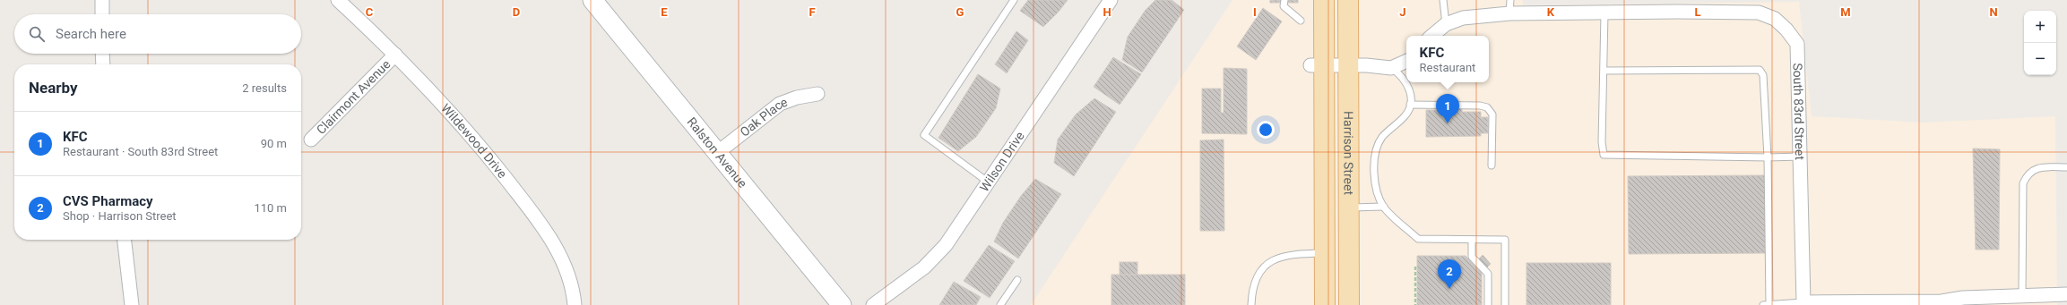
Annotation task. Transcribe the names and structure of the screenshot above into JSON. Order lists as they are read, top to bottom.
{
  "streets": {
    "main road": ["Harrison Street"],
    "street": [
      "Clairmont Avenue",
      "South 83rd Street",
      "Oak Place",
      "Wildewood Drive",
      "Ralston Avenue",
      "Wilson Drive"
    ]
  },
  "crossings": [
    ["Clairmont Avenue", "Wildewood Drive"],
    ["Oak Place", "Ralston Avenue"]
  ],
  "page": {
    "map_buttons": ["+", "−"],
    "search": "Search here",
    "popup": ["KFC", "Restaurant"],
    "heading": ["Nearby", "2 results"],
    "pins": ["1", "2"],
    "list": [
      {
        "mark": "1",
        "name": "KFC",
        "note": "Restaurant · South 83rd Street",
        "value": "90 m"
      },
      {
        "mark": "2",
        "name": "CVS Pharmacy",
        "note": "Shop · Harrison Street",
        "value": "110 m"
      }
    ]
  },
  "grid": {
    "columns": [
      "C",
      "D",
      "E",
      "F",
      "G",
      "H",
      "I",
      "J",
      "K",
      "L",
      "M",
      "N"
    ]
  }
}
